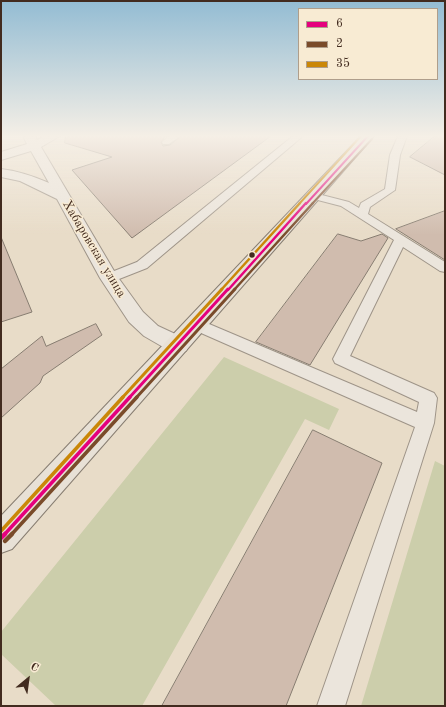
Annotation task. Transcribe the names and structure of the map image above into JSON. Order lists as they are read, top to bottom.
{
  "streets": {
    "street": ["Хабаровская улица"]
  },
  "lines": ["transit line 6", "transit line 2", "transit line 35"],
  "legend": ["6", "2", "35"],
  "north": "top right"
}
